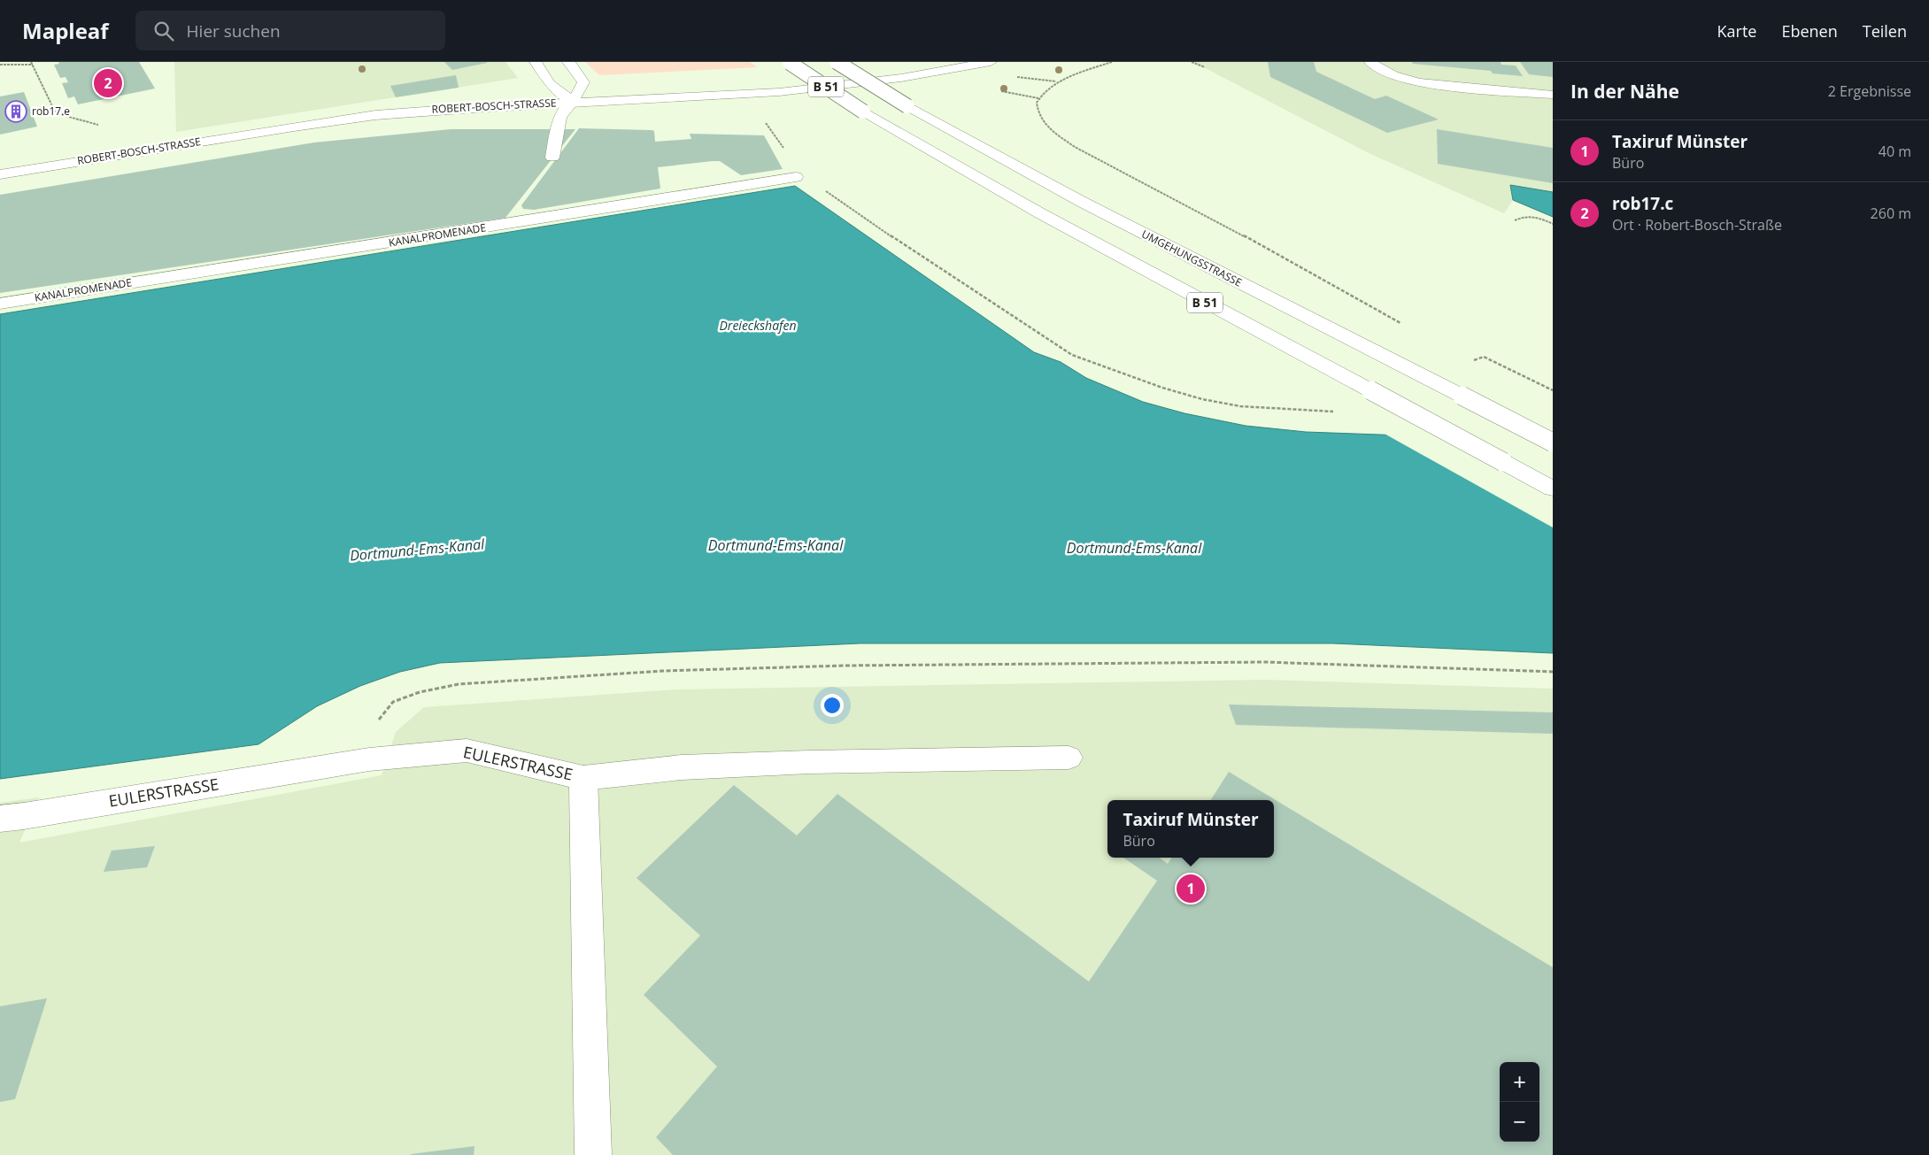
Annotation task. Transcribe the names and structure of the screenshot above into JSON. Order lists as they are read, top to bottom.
{
  "streets": {
    "main road": [
      "B 51",
      "ROBERT-BOSCH-STRASSE",
      "KANALPROMENADE",
      "UMGEHUNGSSTRASSE",
      "EULERSTRASSE"
    ]
  },
  "water": ["Dreieckshafen", "Dortmund-Ems-Kanal"],
  "places": {
    "building": ["rob17.e"]
  },
  "page": {
    "header": "Mapleaf",
    "search": "Hier suchen",
    "nav": ["Karte", "Ebenen", "Teilen"],
    "heading": ["In der Nähe", "2 Ergebnisse"],
    "pins": ["2", "1"],
    "list": [
      {
        "mark": "1",
        "name": "Taxiruf Münster",
        "note": "Büro",
        "value": "40 m"
      },
      {
        "mark": "2",
        "name": "rob17.c",
        "note": "Ort · Robert-Bosch-Straße",
        "value": "260 m"
      }
    ],
    "popup": ["Taxiruf Münster", "Büro"],
    "map_buttons": ["+", "−"]
  }
}
